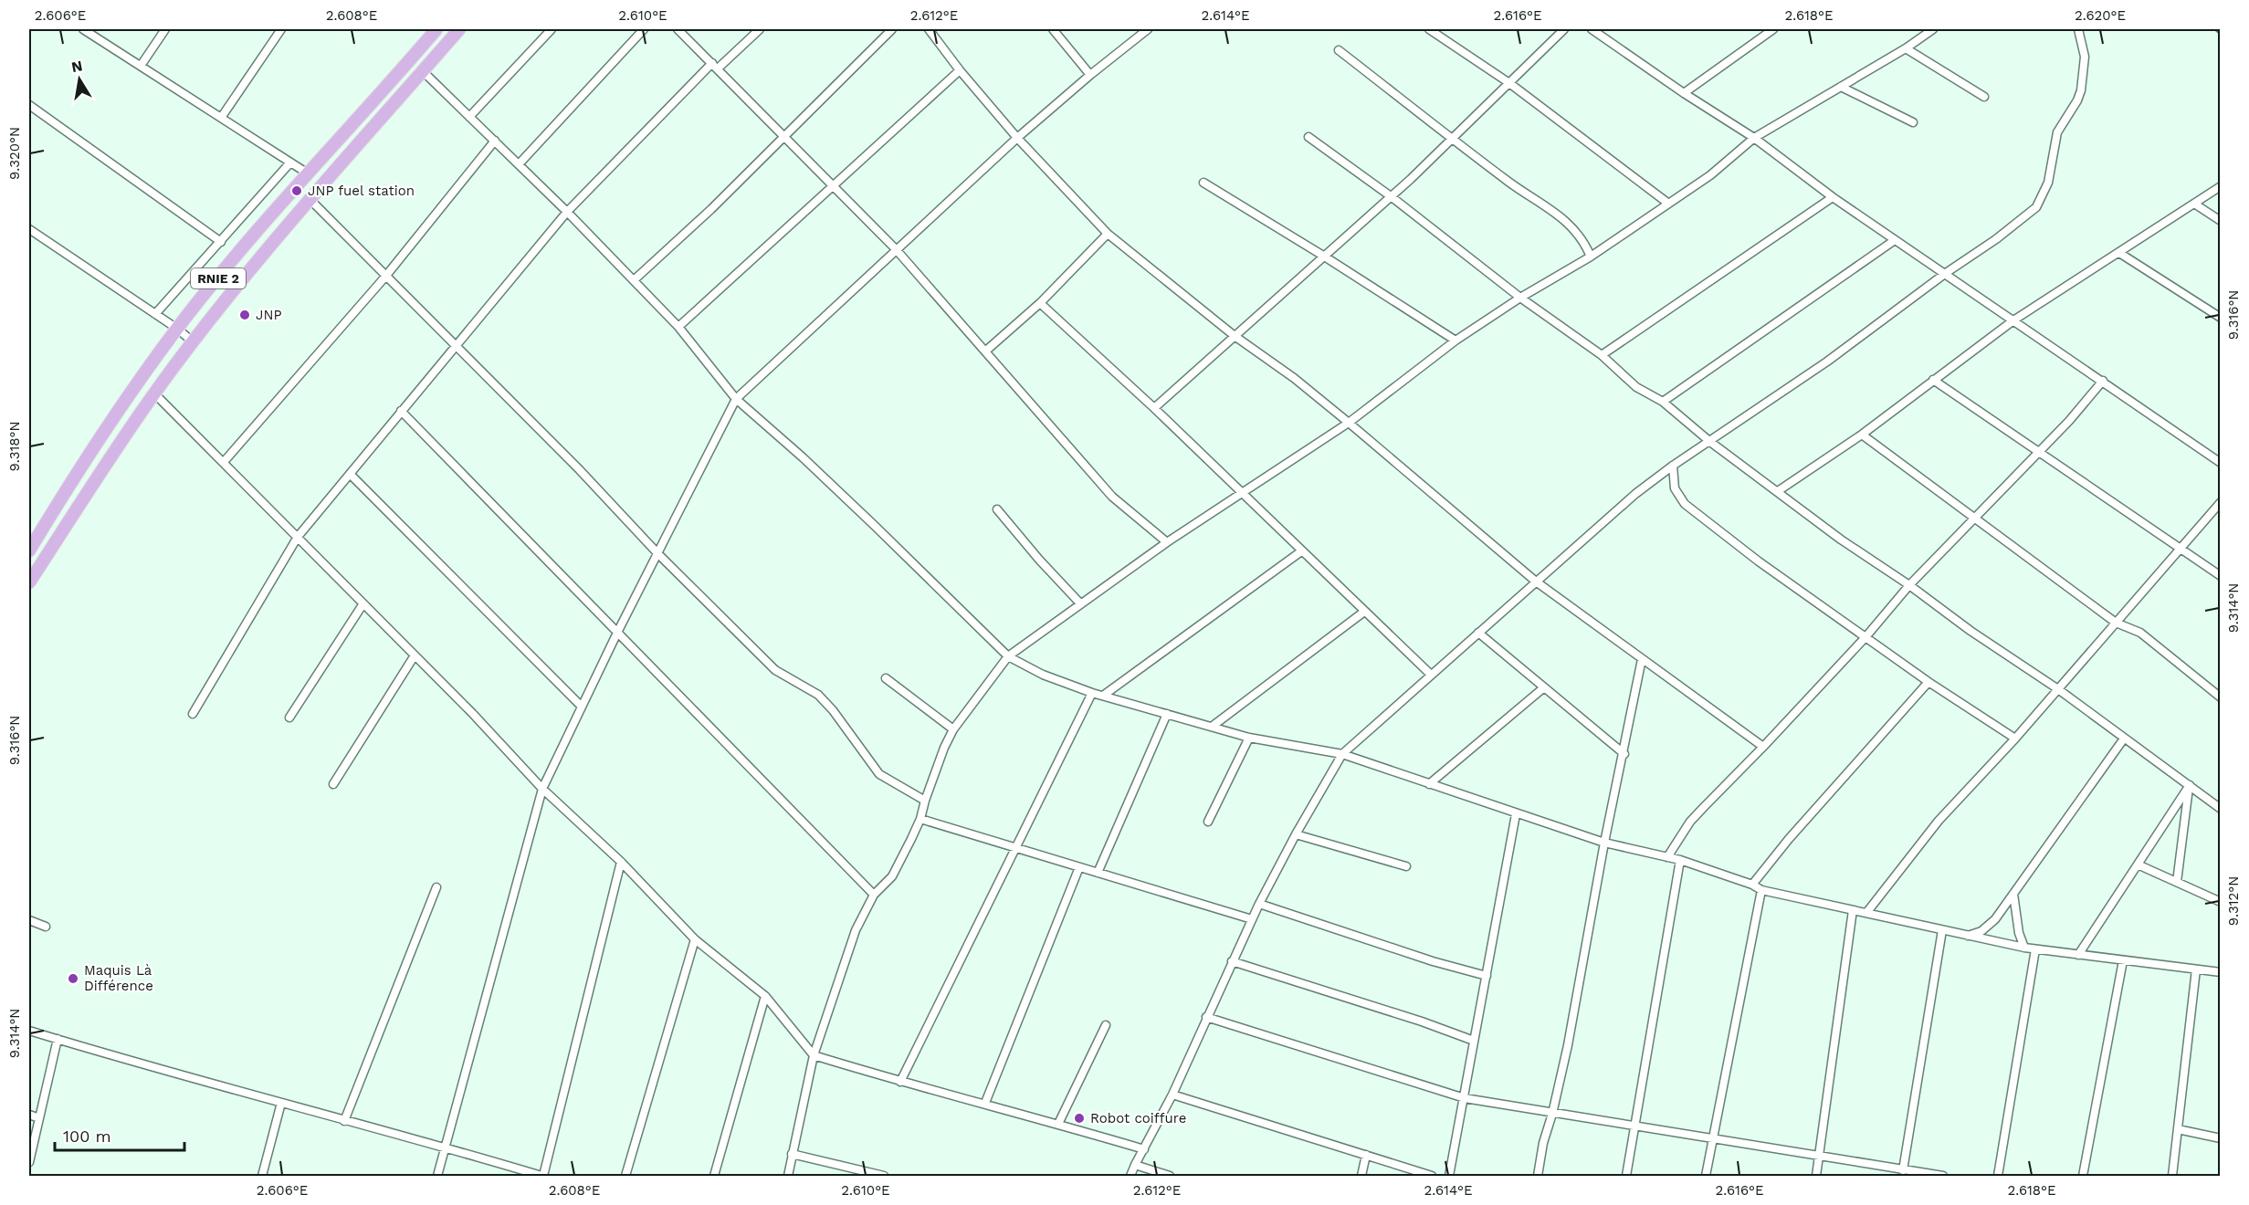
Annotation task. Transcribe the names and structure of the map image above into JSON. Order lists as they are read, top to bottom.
{
  "streets": {
    "main road": ["RNIE 2"]
  },
  "places": [
    "JNP fuel station",
    "JNP",
    "Maquis Là Différence",
    "Robot coiffure"
  ],
  "scale_bar": "100 m",
  "north": "top",
  "coordinates": [
    "2.606°E",
    "2.608°E",
    "2.610°E",
    "2.612°E",
    "2.614°E",
    "2.616°E",
    "2.618°E",
    "2.620°E",
    "9.320°N",
    "9.316°N",
    "9.318°N",
    "9.314°N",
    "9.312°N"
  ]
}
